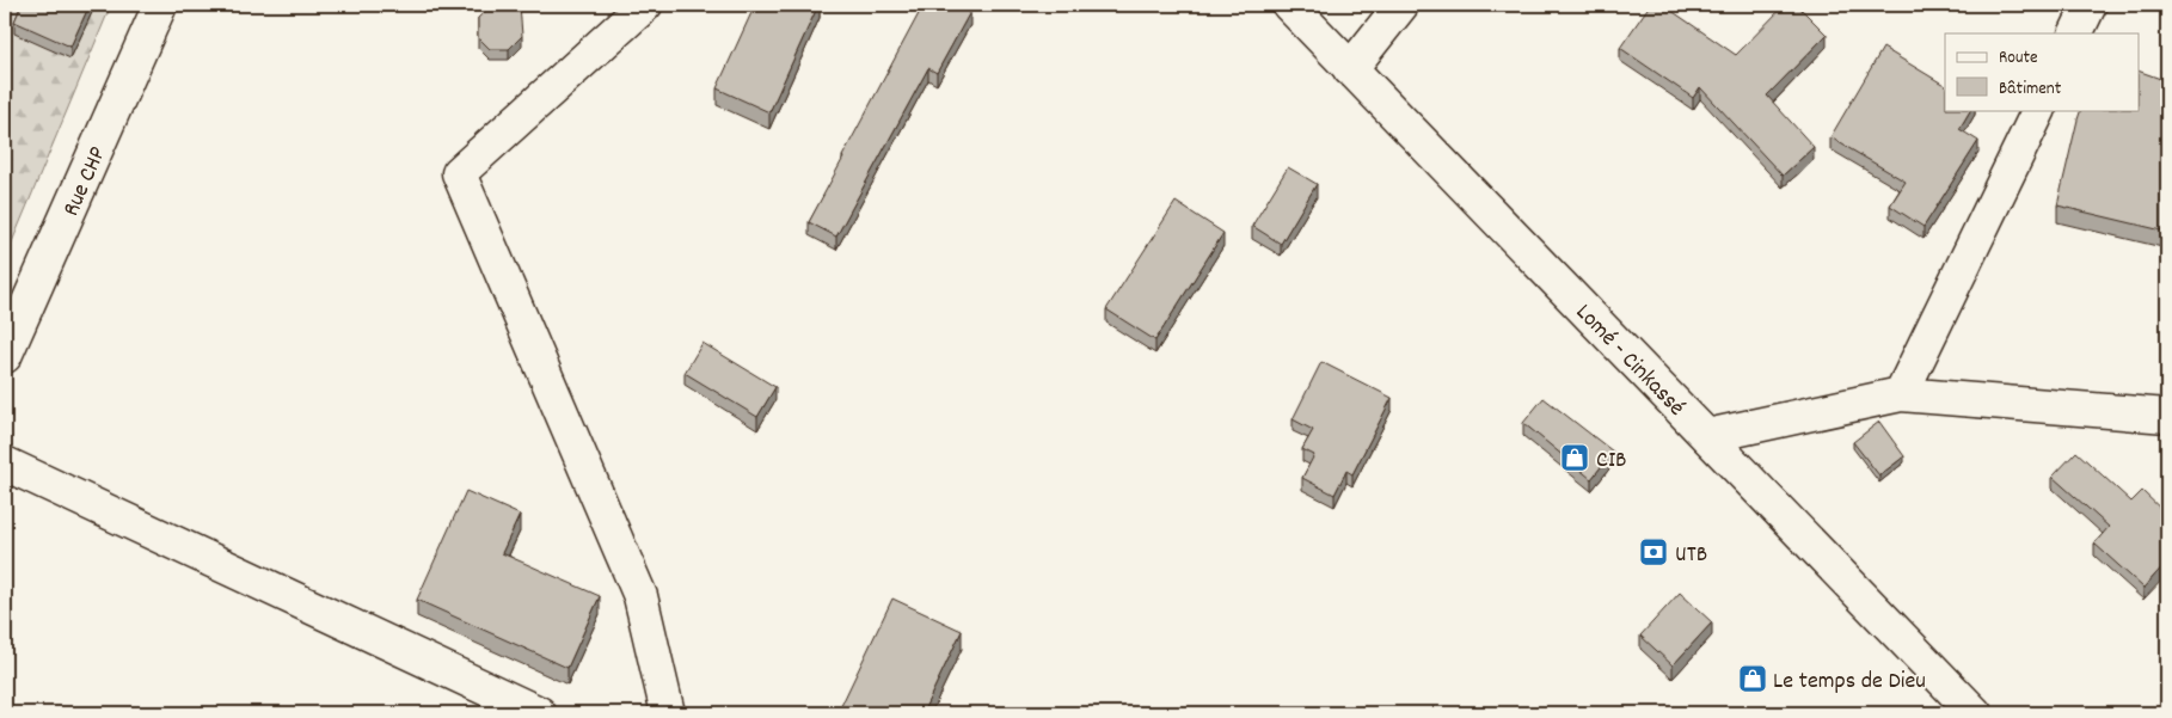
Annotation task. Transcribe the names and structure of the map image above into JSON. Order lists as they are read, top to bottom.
{
  "streets": {
    "main road": ["Rue CHP", "Lomé - Cinkassé"]
  },
  "places": {
    "shop": ["CIB", "Le temps de Dieu"],
    "bank": ["UTB"]
  },
  "legend": ["Route", "Bâtiment"]
}
